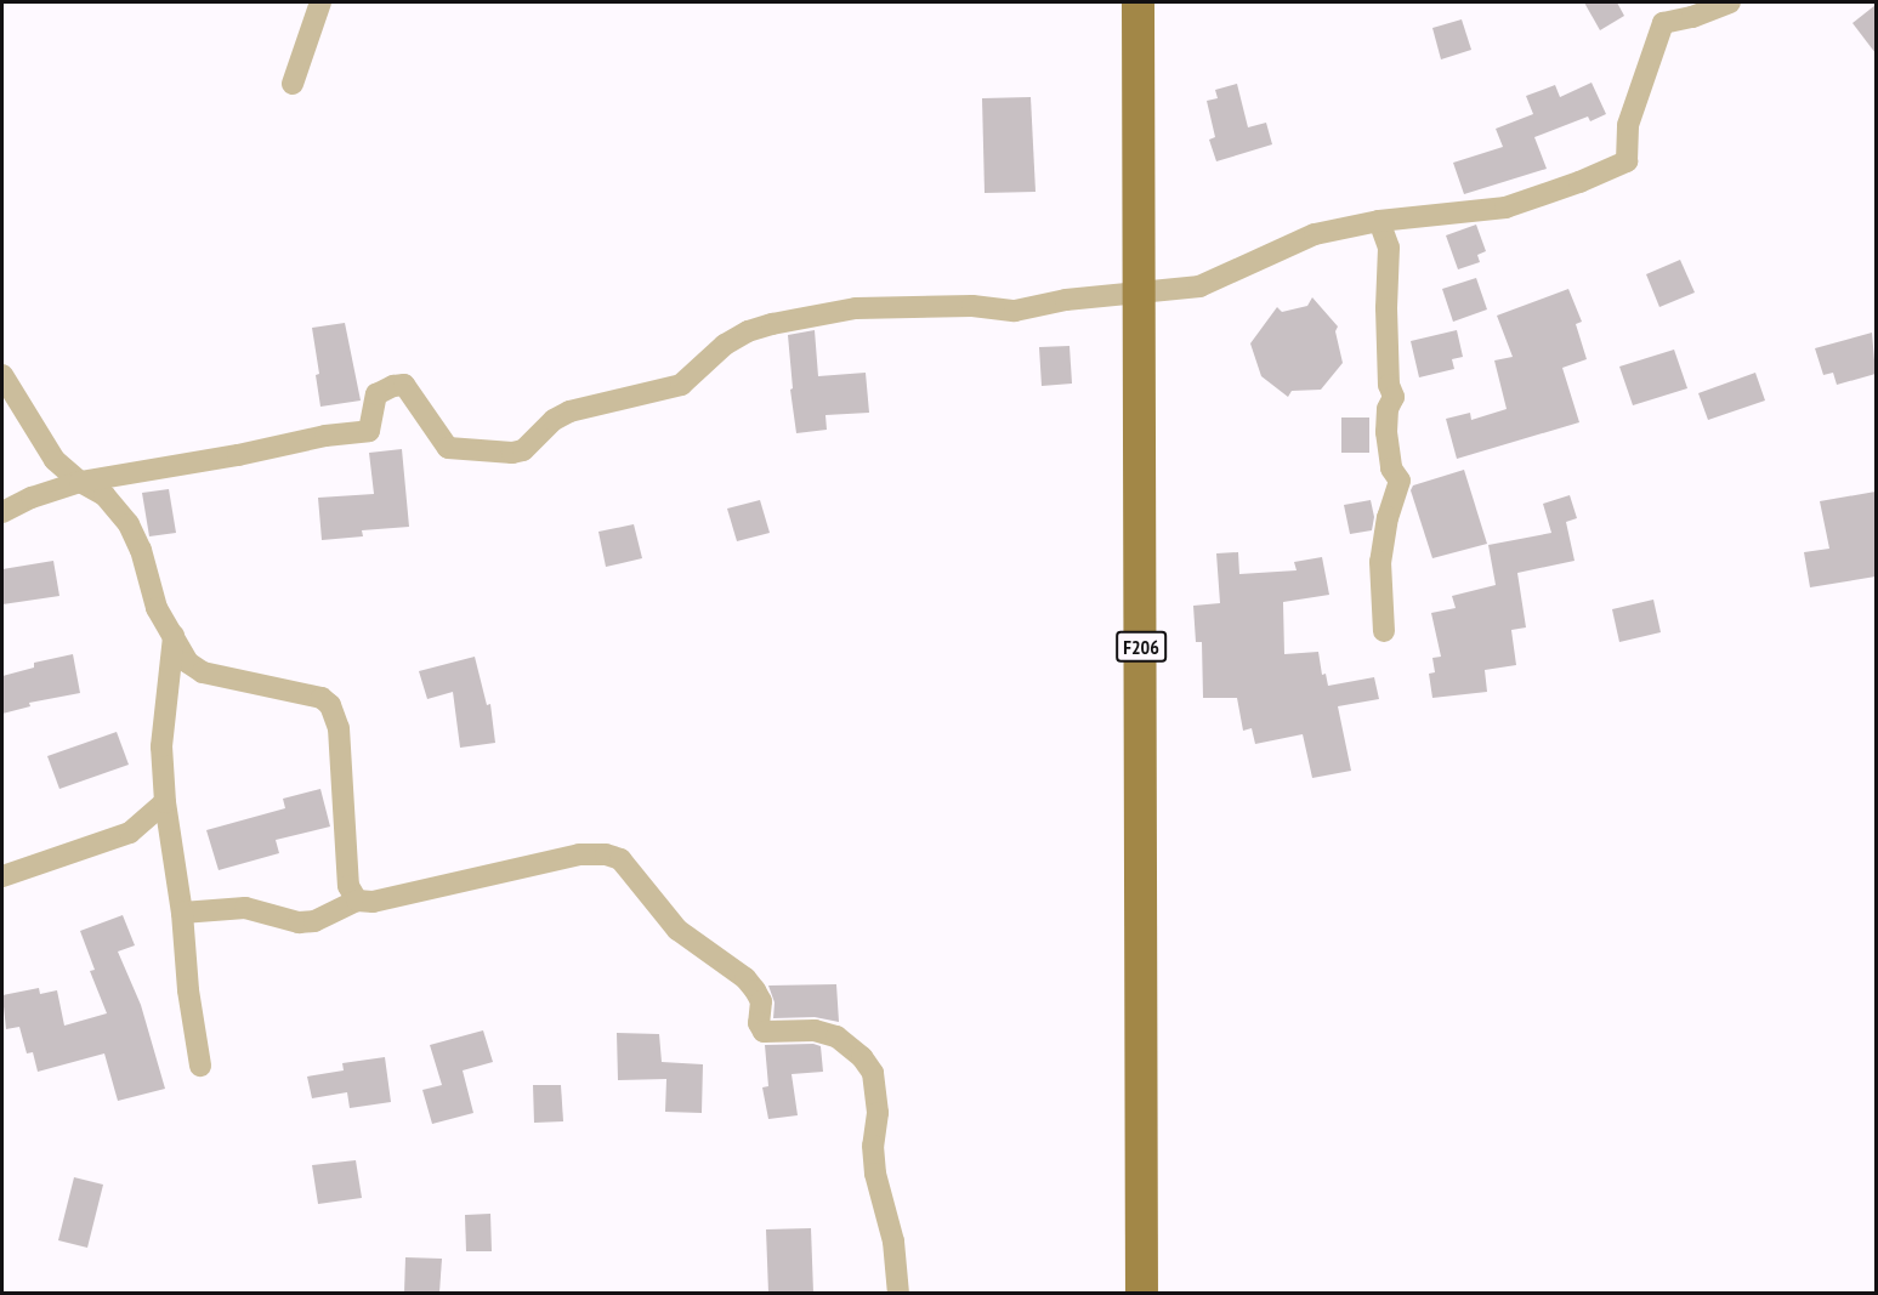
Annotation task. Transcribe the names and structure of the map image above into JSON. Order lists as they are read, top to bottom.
{
  "streets": {
    "main road": ["F206"]
  }
}
